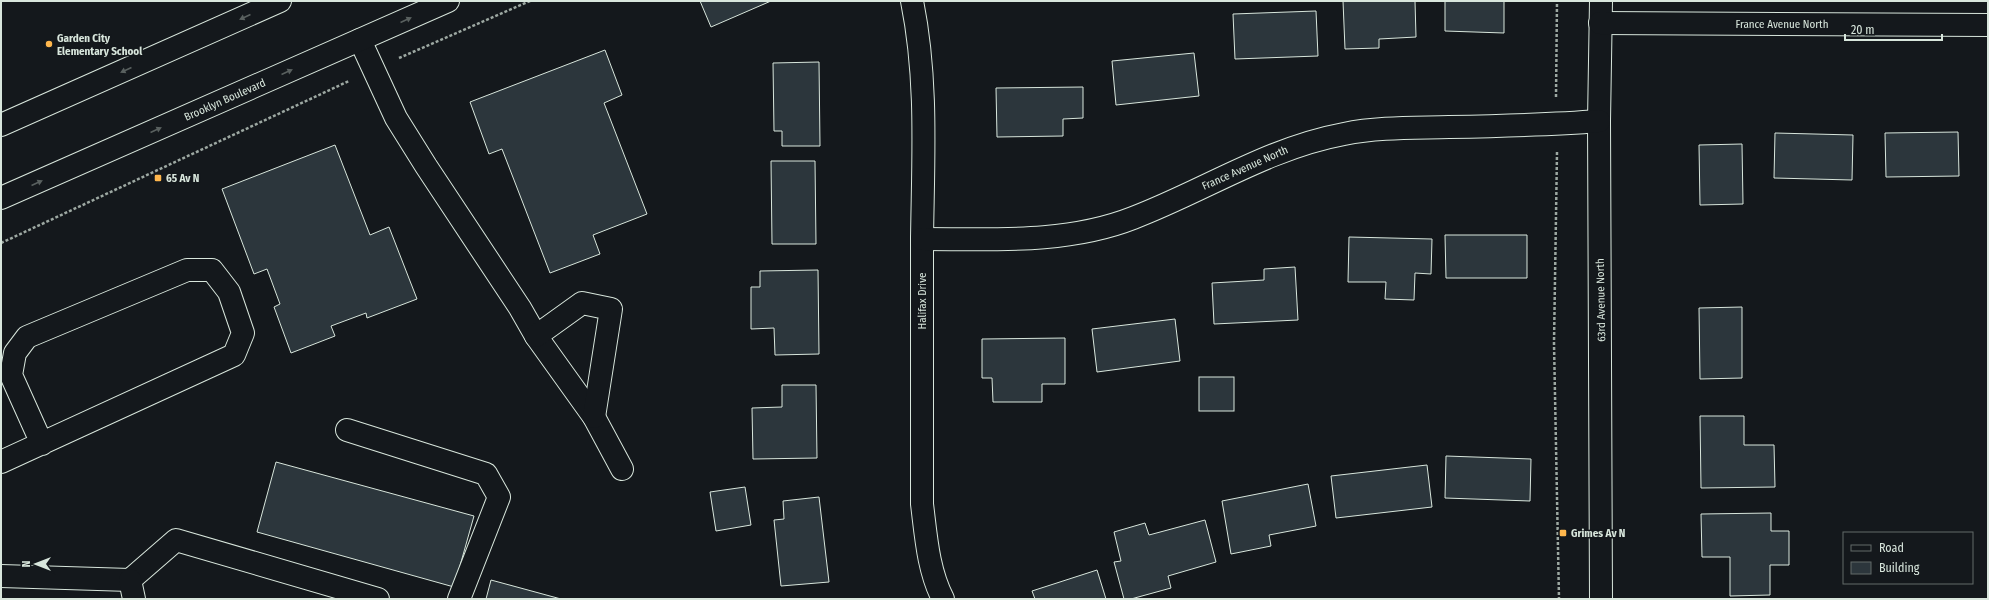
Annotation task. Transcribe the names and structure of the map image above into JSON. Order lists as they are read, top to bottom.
{
  "streets": {
    "street": [
      "France Avenue North",
      "Brooklyn Boulevard",
      "63rd Avenue North",
      "Halifax Drive"
    ]
  },
  "crossings": [
    ["France Avenue North", "63rd Avenue North"],
    ["France Avenue North", "Halifax Drive"]
  ],
  "places": {
    "other": ["Garden City Elementary School"],
    "transit": ["65 Av N", "Grimes Av N"]
  },
  "legend": ["Road", "Building"],
  "scale_bar": "20 m",
  "north": "left"
}
